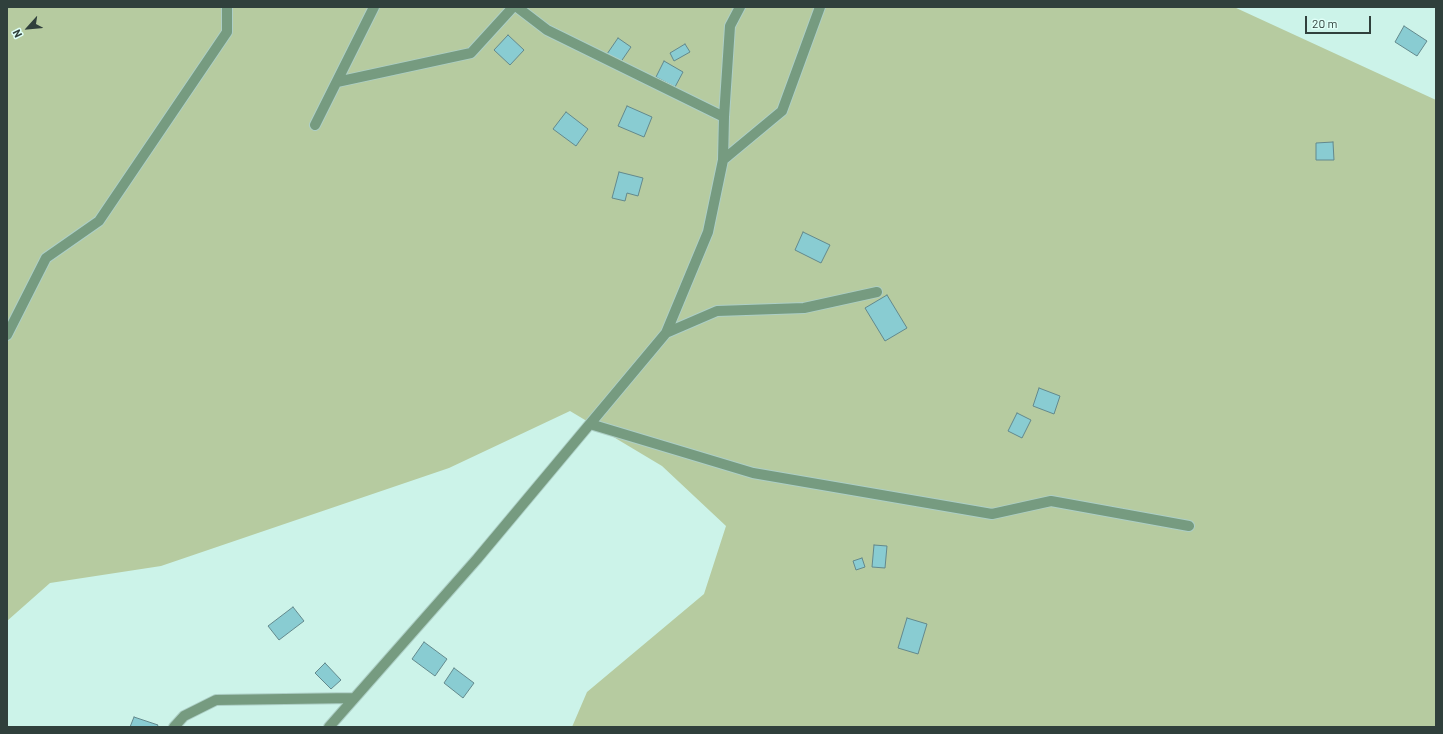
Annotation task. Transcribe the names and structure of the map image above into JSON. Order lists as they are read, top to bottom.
{
  "scale_bar": "20 m",
  "north": "bottom left"
}
